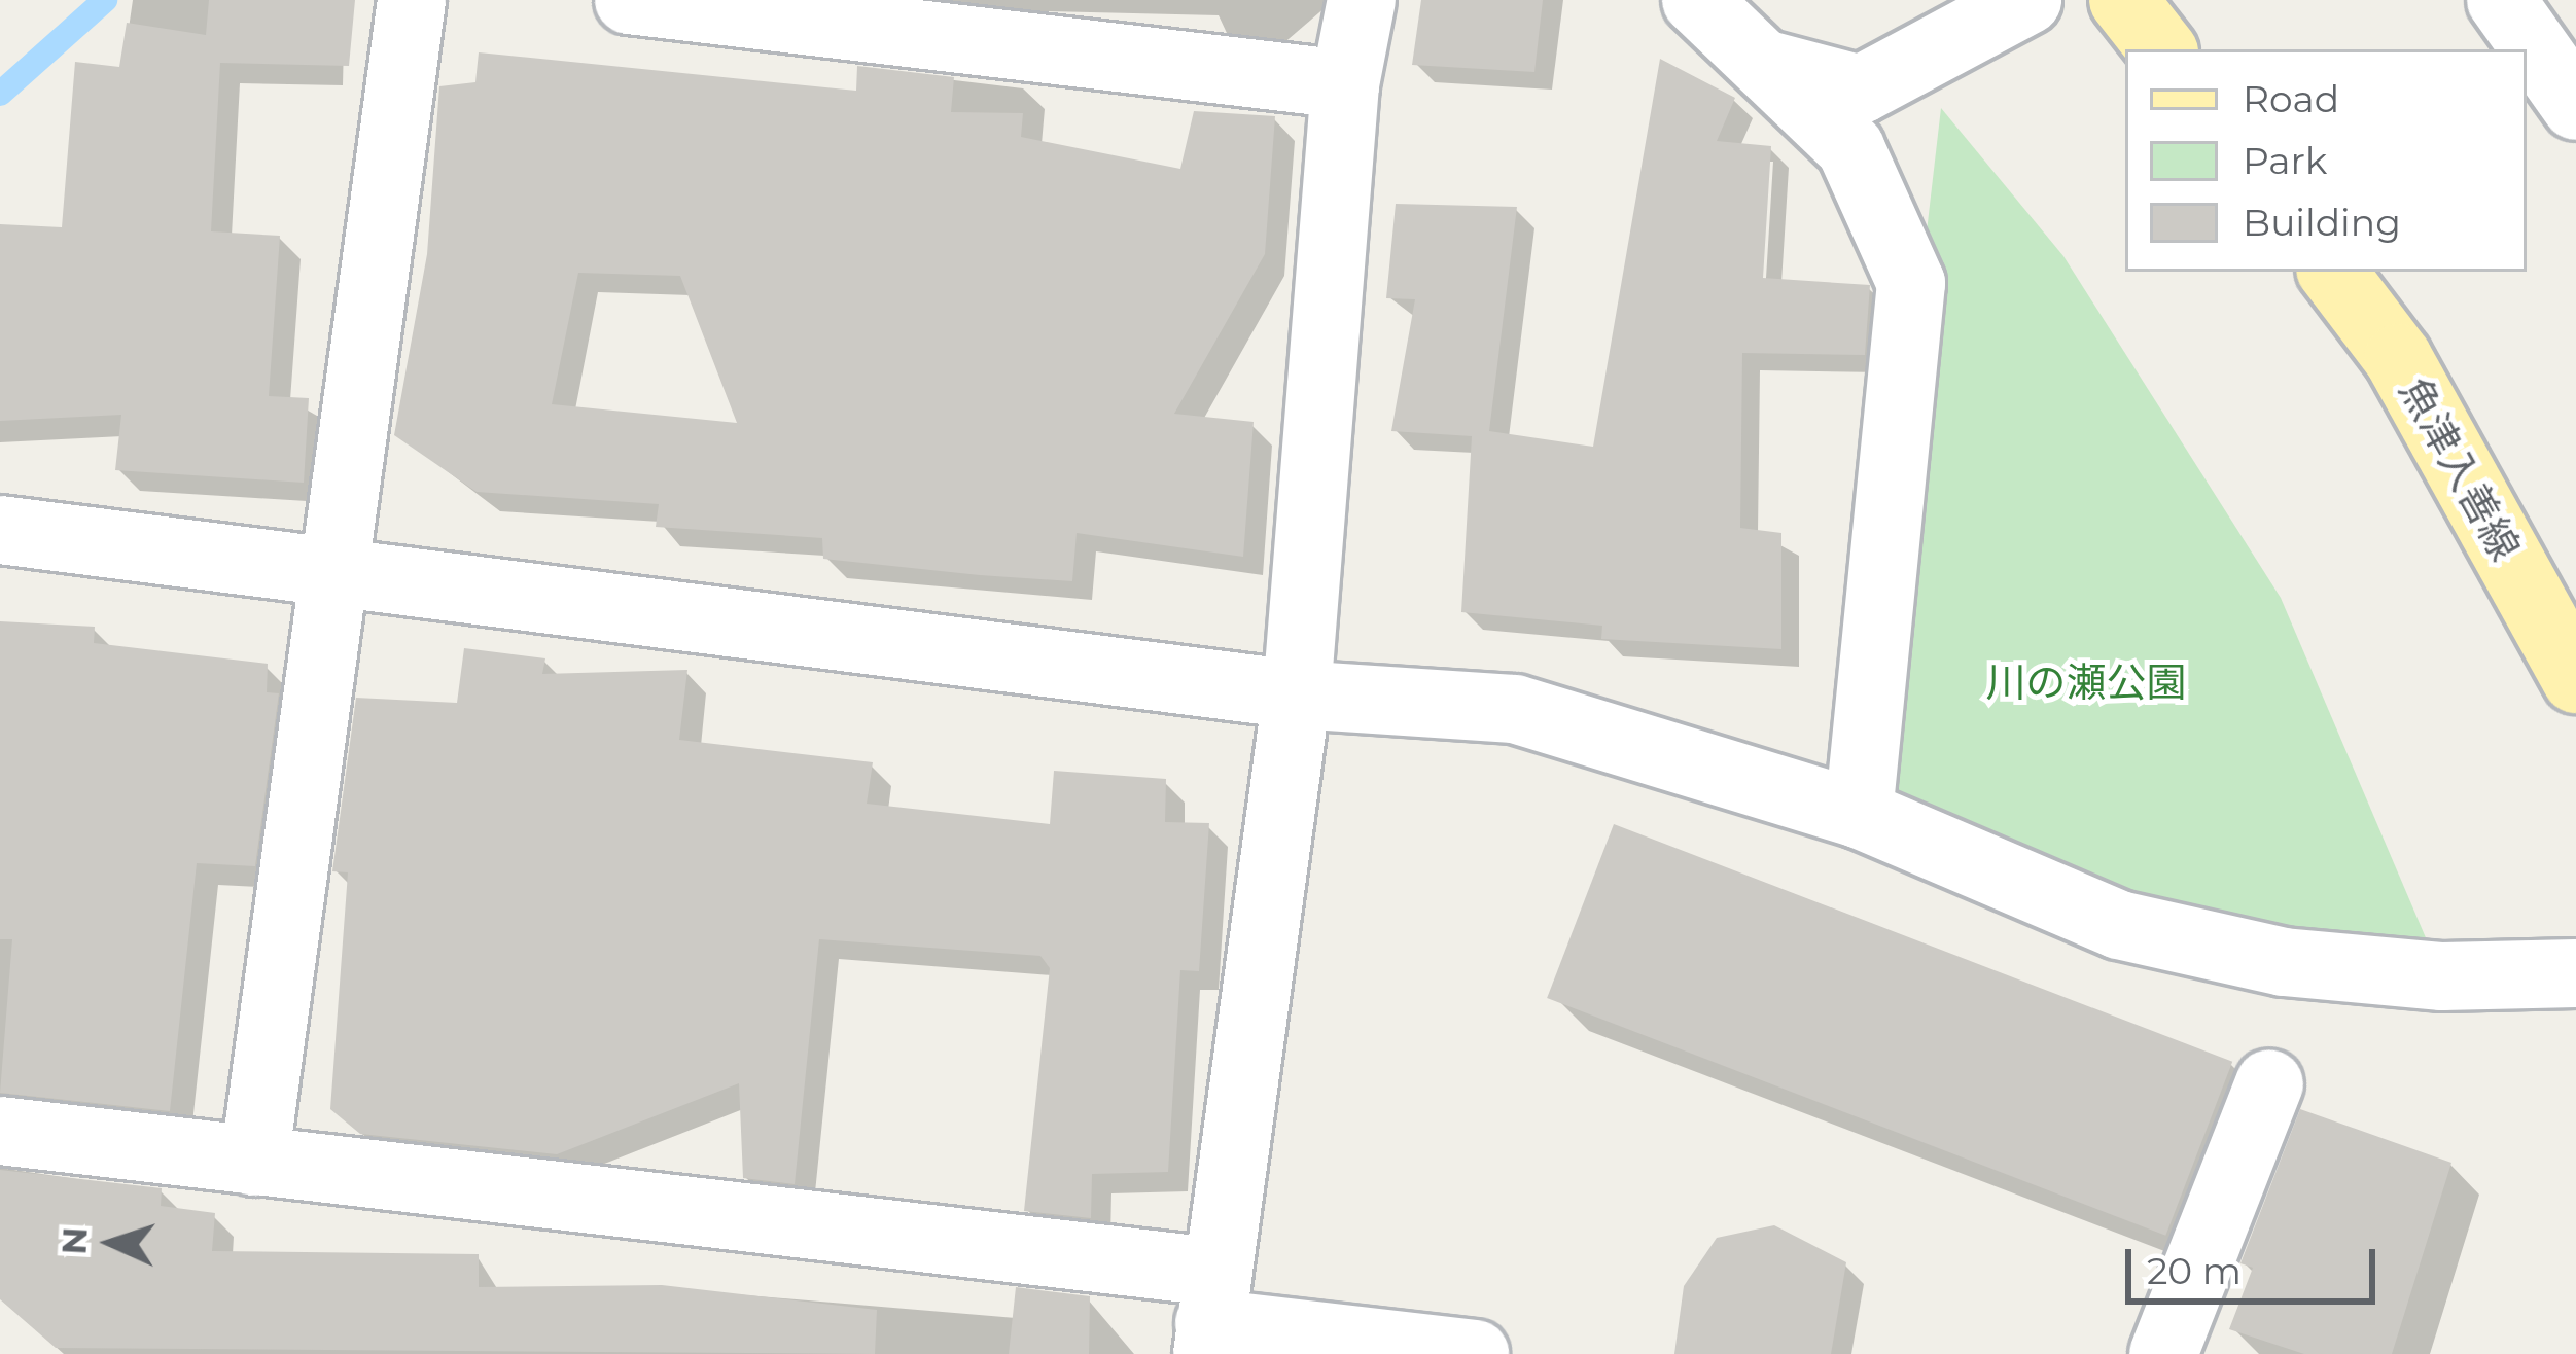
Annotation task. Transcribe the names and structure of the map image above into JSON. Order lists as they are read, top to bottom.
{
  "streets": {
    "main road": ["魚津入善線"]
  },
  "parks": ["川の瀬公園"],
  "legend": ["Road", "Park", "Building"],
  "scale_bar": "20 m",
  "north": "left"
}
